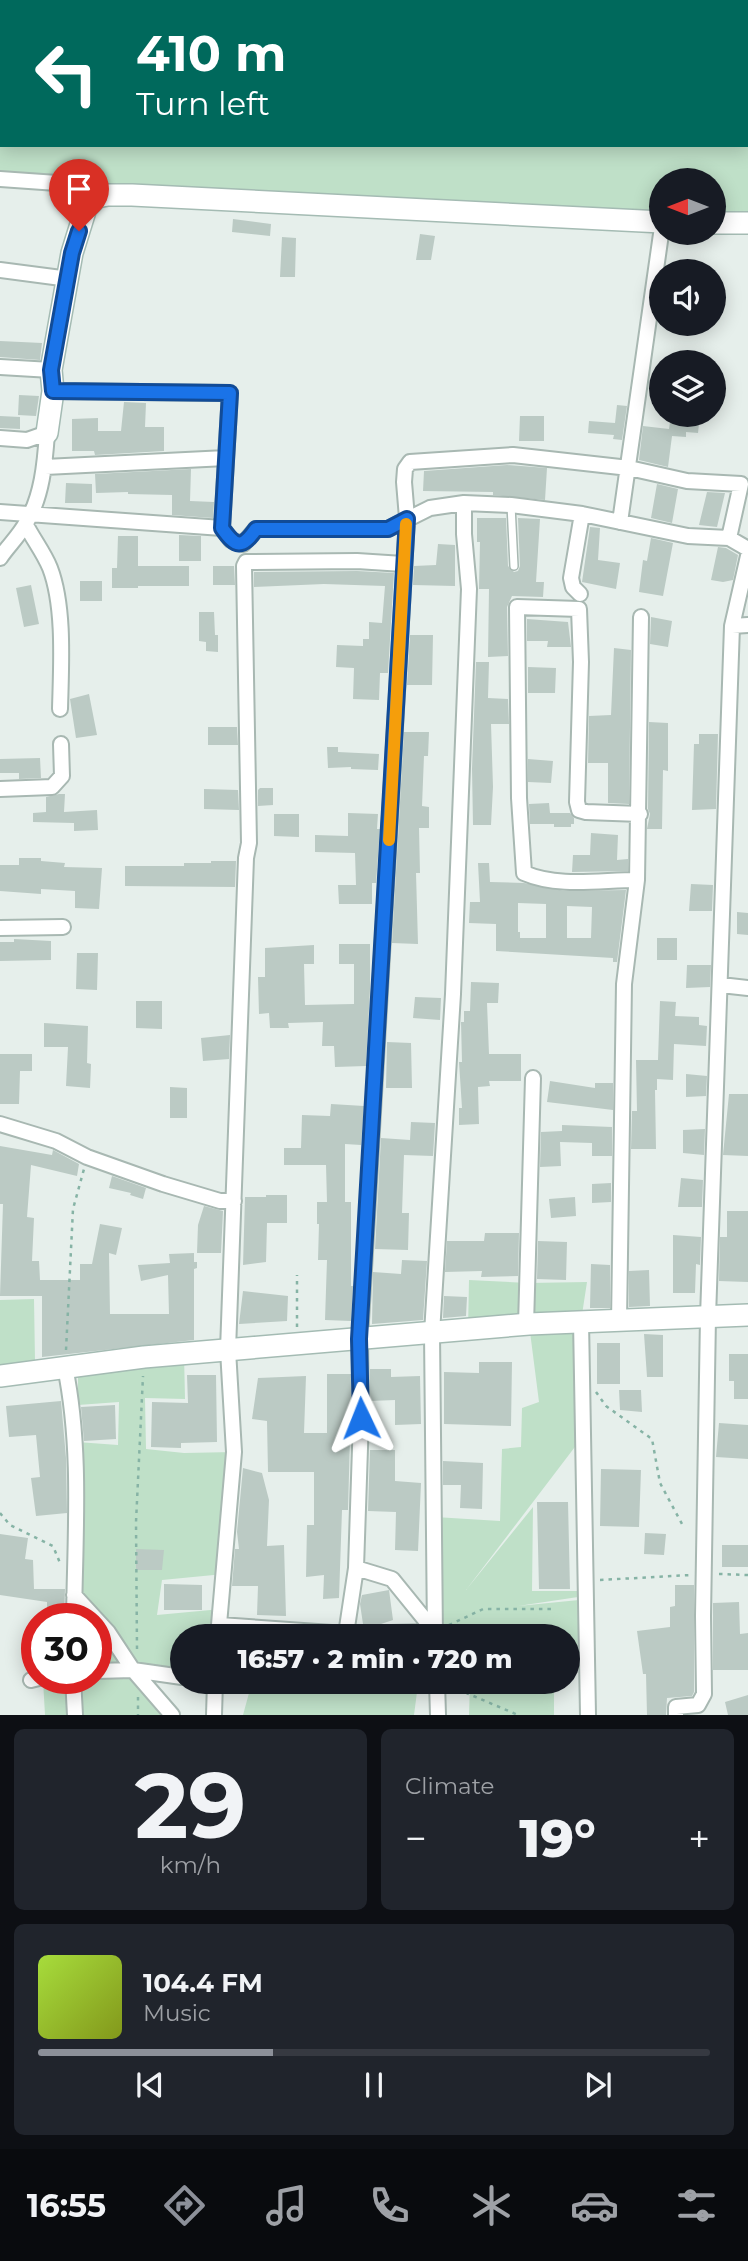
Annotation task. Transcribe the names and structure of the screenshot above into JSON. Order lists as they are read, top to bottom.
{
  "north": "left",
  "page": {
    "turn": ["410 m", "Turn left"],
    "limit": "30",
    "trip": "16:57 · 2 min · 720 m",
    "tile": [
      ["29", "km/h"],
      "Climate"
    ],
    "heat": ["−", "19°", "+"],
    "song": ["104.4 FM", "Music"],
    "tabs": "16:55"
  }
}
